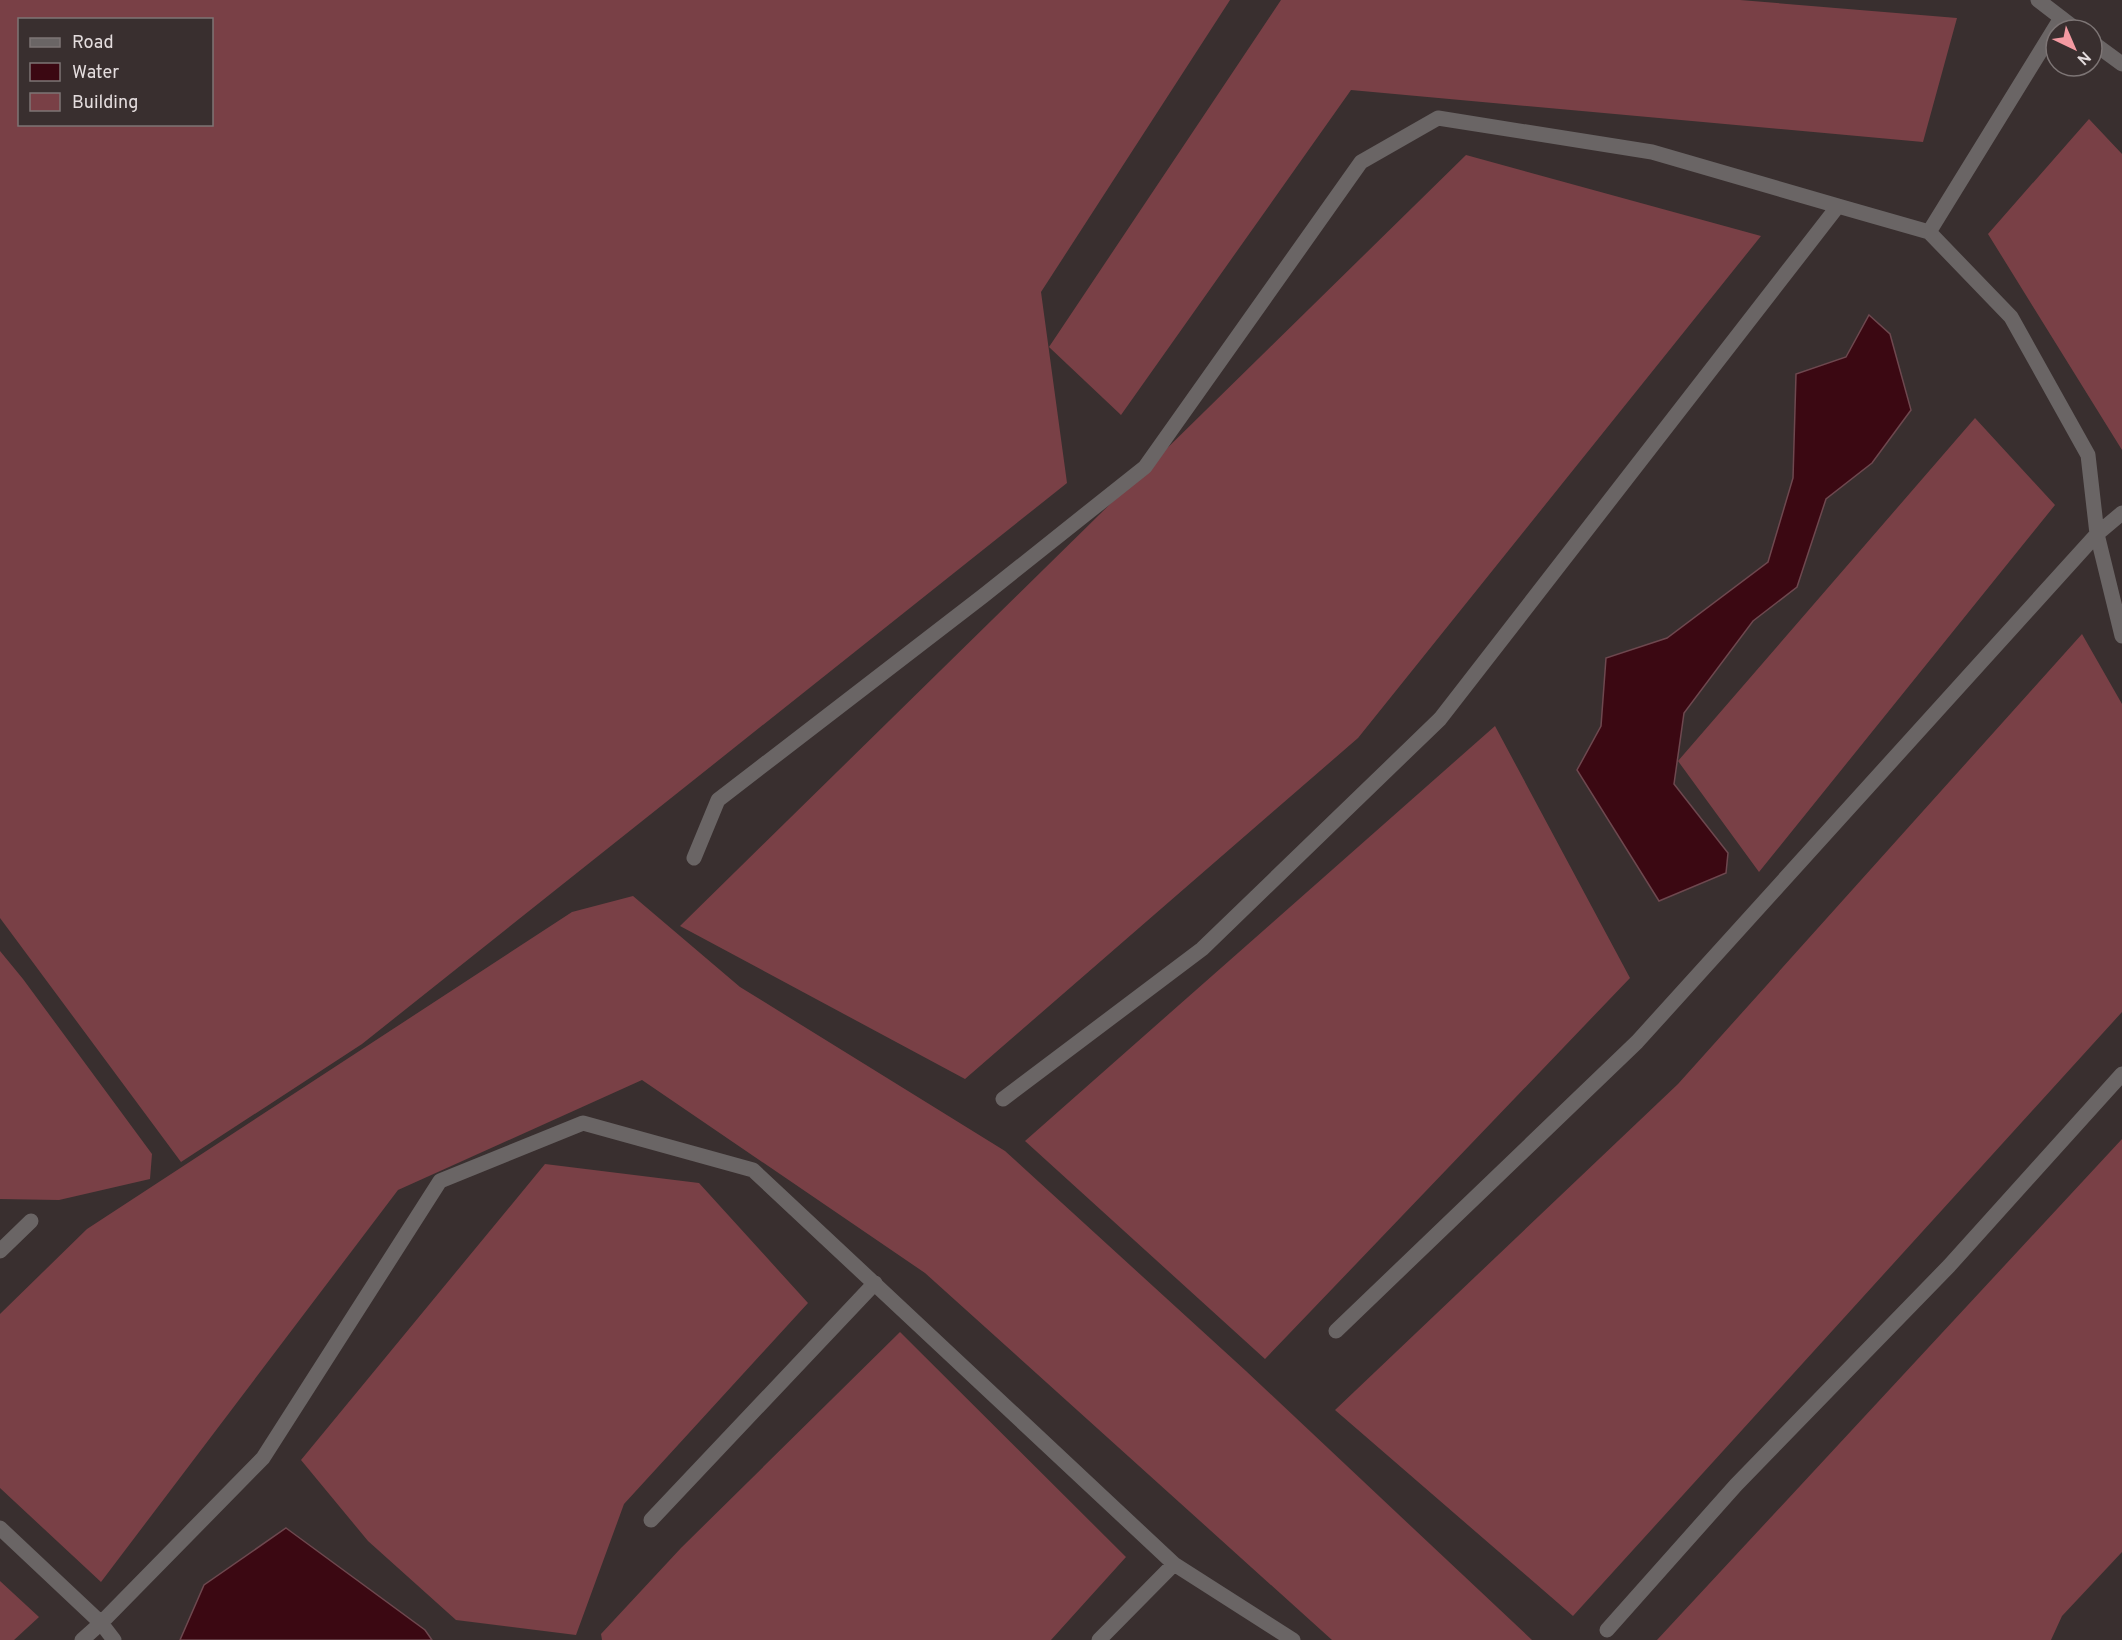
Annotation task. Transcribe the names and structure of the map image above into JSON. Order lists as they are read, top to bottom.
{
  "legend": ["Road", "Water", "Building"],
  "north": "bottom right"
}
